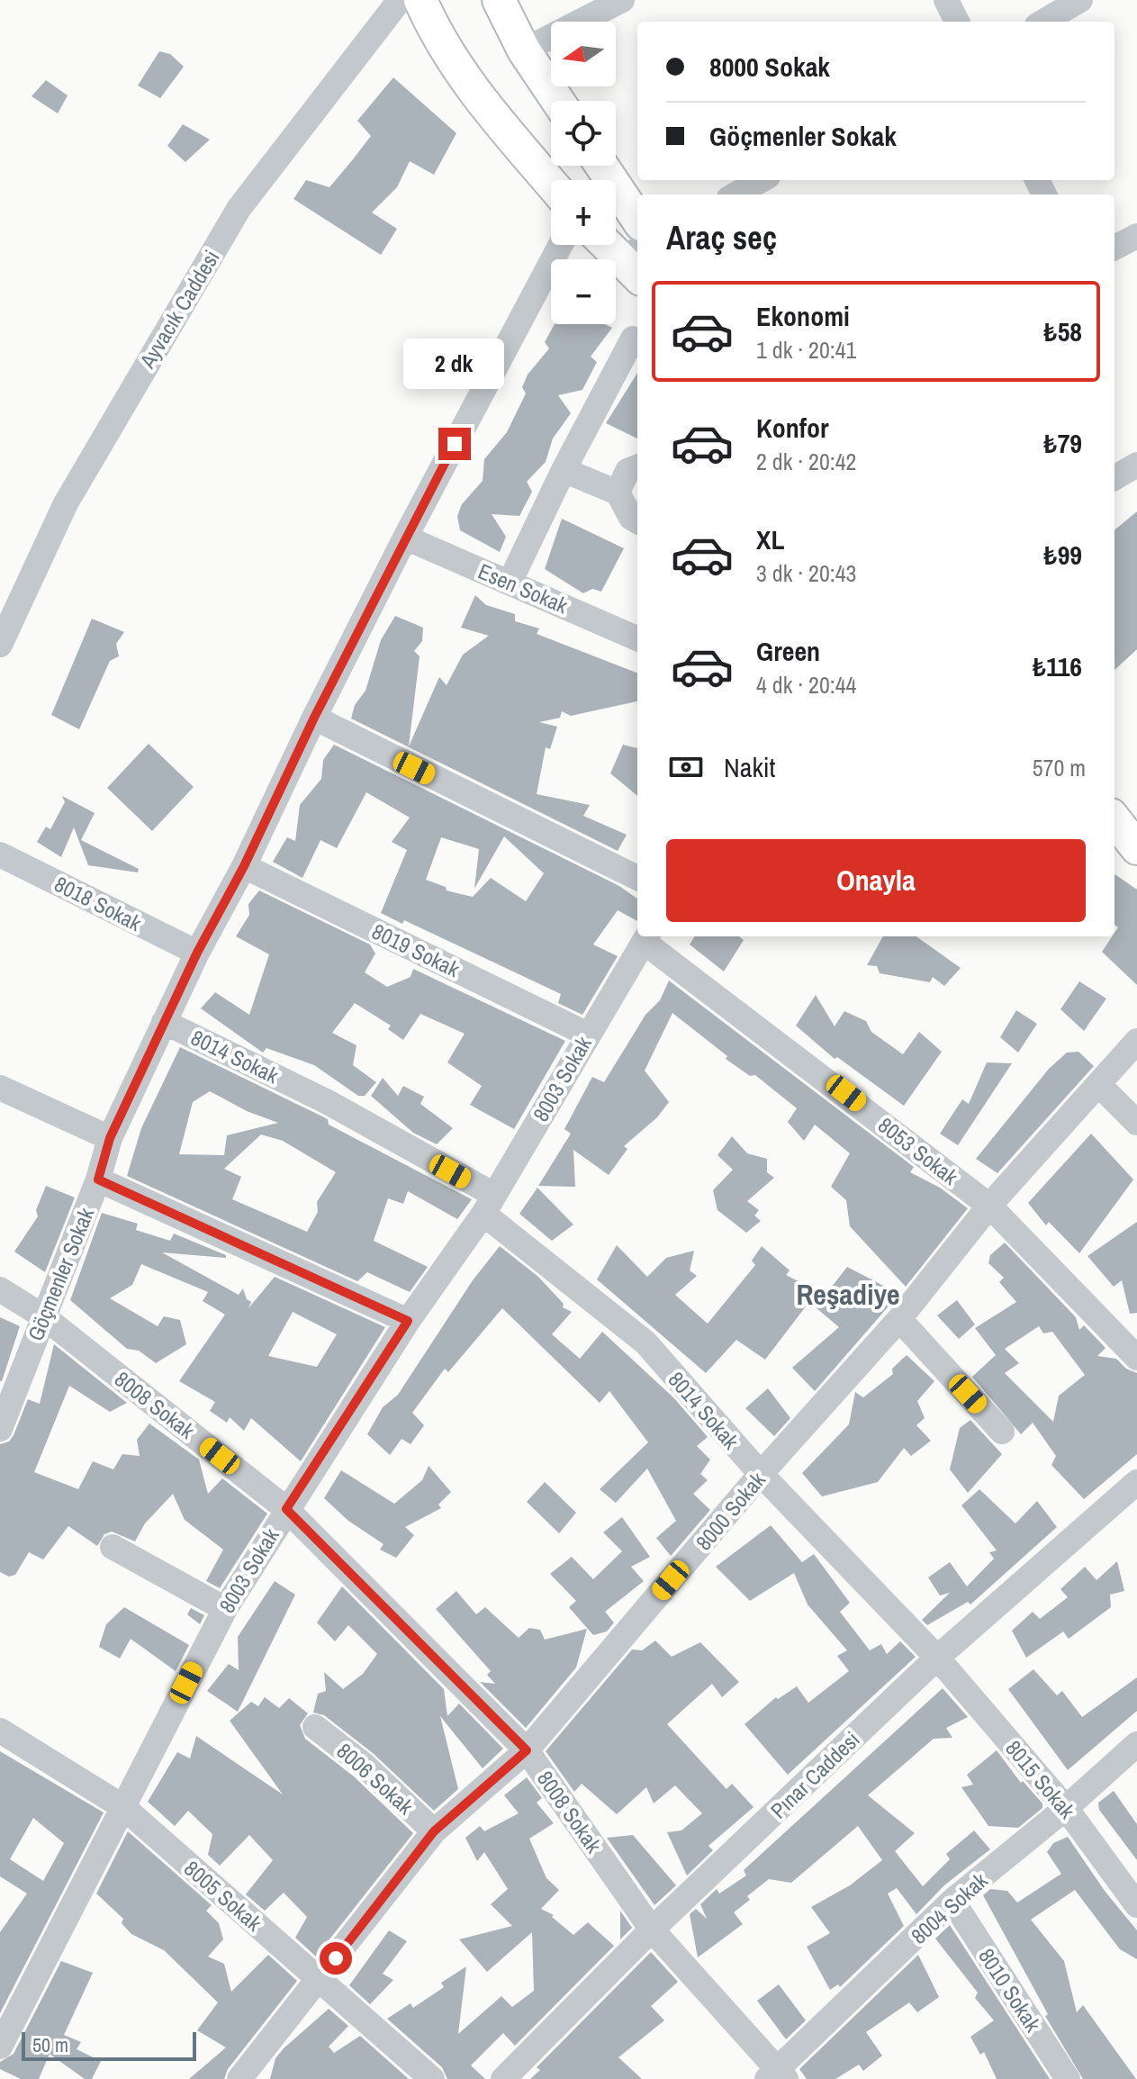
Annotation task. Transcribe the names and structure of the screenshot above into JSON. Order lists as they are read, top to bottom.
{
  "streets": {
    "street": [
      "Ayvacık Caddesi",
      "Esen Sokak",
      "8018 Sokak",
      "8019 Sokak",
      "8014 Sokak",
      "8003 Sokak",
      "8053 Sokak",
      "Göçmenler Sokak",
      "8008 Sokak",
      "8000 Sokak",
      "Pınar Caddesi",
      "8006 Sokak",
      "8015 Sokak",
      "8005 Sokak",
      "8004 Sokak",
      "8010 Sokak"
    ]
  },
  "crossings": [
    ["Esen Sokak", "Göçmenler Sokak"],
    ["8018 Sokak", "Göçmenler Sokak"],
    ["8019 Sokak", "8003 Sokak"],
    ["8019 Sokak", "Göçmenler Sokak"],
    ["8014 Sokak", "8003 Sokak"],
    ["8014 Sokak", "Göçmenler Sokak"],
    ["8014 Sokak", "8000 Sokak"],
    ["8014 Sokak", "Pınar Caddesi"],
    ["8014 Sokak", "8015 Sokak"],
    ["8003 Sokak", "8053 Sokak"],
    ["8003 Sokak", "8008 Sokak"],
    ["8003 Sokak", "8005 Sokak"],
    ["8053 Sokak", "8000 Sokak"],
    ["Göçmenler Sokak", "8008 Sokak"],
    ["8008 Sokak", "8000 Sokak"],
    ["8008 Sokak", "Pınar Caddesi"],
    ["8008 Sokak", "8004 Sokak"],
    ["8000 Sokak", "8006 Sokak"],
    ["8000 Sokak", "8005 Sokak"],
    ["Pınar Caddesi", "8015 Sokak"],
    ["8015 Sokak", "8004 Sokak"],
    ["8004 Sokak", "8010 Sokak"]
  ],
  "districts": ["Reşadiye"],
  "scale_bar": "50 m",
  "north": "left",
  "page": {
    "map_buttons": ["+", "−"],
    "banner": ["8000 Sokak", "Göçmenler Sokak"],
    "heading": "Araç seç",
    "list": [
      {
        "name": "Ekonomi",
        "note": "1 dk · 20:41",
        "value": "₺58"
      },
      {
        "name": "Konfor",
        "note": "2 dk · 20:42",
        "value": "₺79"
      },
      {
        "name": "XL",
        "note": "3 dk · 20:43",
        "value": "₺99"
      },
      {
        "name": "Green",
        "note": "4 dk · 20:44",
        "value": "₺116"
      }
    ],
    "bubble": "2 dk",
    "pay": ["Nakit", "570 m"],
    "buttons": "Onayla",
    "scale": "50 m"
  }
}
